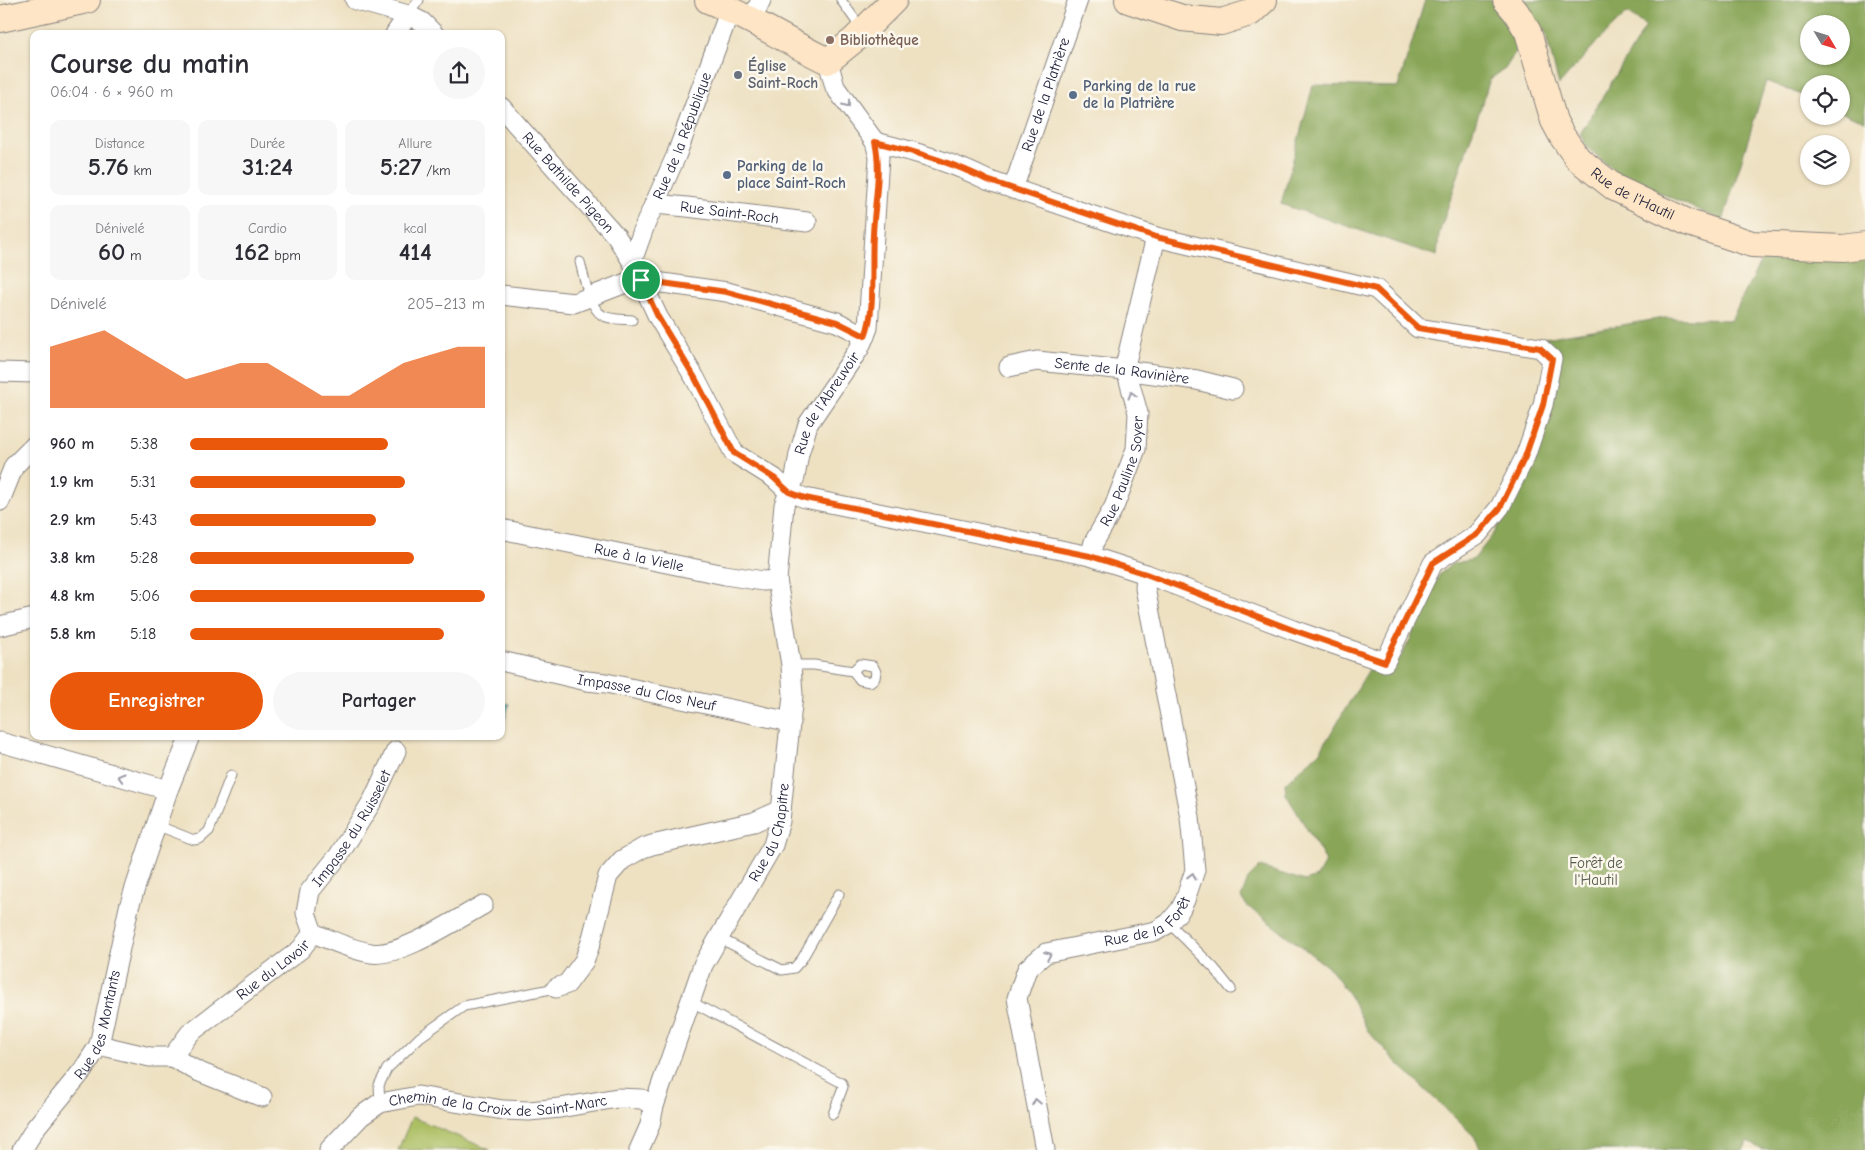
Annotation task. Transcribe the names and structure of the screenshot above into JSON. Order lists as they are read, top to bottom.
{
  "streets": {
    "main road": ["Rue de l'Hautil"],
    "street": [
      "Rue de la Platrière",
      "Rue de la République",
      "Rue Bathilde Pigeon",
      "Rue Saint-Roch",
      "Sente de la Ravinière",
      "Rue de l'Abreuvoir",
      "Rue Pauline Soyer",
      "Rue à la Vielle",
      "Impasse du Clos Neuf",
      "Impasse du Ruisselet",
      "Rue du Chapitre",
      "Rue de la Forêt",
      "Rue du Lavoir",
      "Rue des Montants",
      "Chemin de la Croix de Saint-Marc"
    ]
  },
  "crossings": [
    ["Rue de la République", "Rue Bathilde Pigeon"],
    ["Rue de la République", "Rue Saint-Roch"],
    ["Rue Bathilde Pigeon", "Rue de l'Abreuvoir"],
    ["Rue Bathilde Pigeon", "Rue du Chapitre"],
    ["Sente de la Ravinière", "Rue Pauline Soyer"],
    ["Rue de l'Abreuvoir", "Rue du Chapitre"],
    ["Rue à la Vielle", "Rue du Chapitre"],
    ["Impasse du Clos Neuf", "Rue du Chapitre"],
    ["Impasse du Ruisselet", "Rue du Lavoir"],
    ["Rue du Chapitre", "Chemin de la Croix de Saint-Marc"]
  ],
  "one_way": ["Rue Pauline Soyer", "Rue de la Forêt"],
  "parks": ["Forêt de l'Hautil"],
  "places": [
    "Bibliothèque",
    "Église Saint-Roch",
    "Parking de la rue de la Platrière",
    "Parking de la place Saint-Roch"
  ],
  "north": "bottom right",
  "page": {
    "heading": ["Course du matin", "06:04 · 6 × 960 m"],
    "stats": [
      ["Distance", "5.76 km"],
      ["Durée", "31:24"],
      ["Allure", "5:27 /km"],
      ["Dénivelé", "60 m"],
      ["Cardio", "162 bpm"],
      ["kcal", "414"]
    ],
    "chart": ["Dénivelé", "205–213 m"],
    "list": [
      {
        "name": "960 m",
        "note": "5:38"
      },
      {
        "name": "1.9 km",
        "note": "5:31"
      },
      {
        "name": "2.9 km",
        "note": "5:43"
      },
      {
        "name": "3.8 km",
        "note": "5:28"
      },
      {
        "name": "4.8 km",
        "note": "5:06"
      },
      {
        "name": "5.8 km",
        "note": "5:18"
      }
    ],
    "buttons": ["Enregistrer", "Partager"]
  }
}
